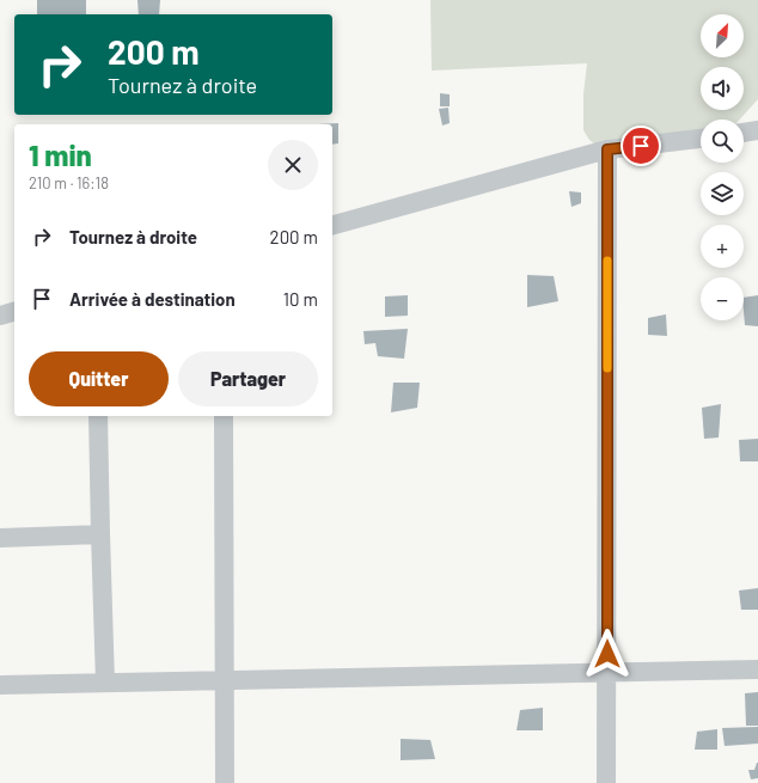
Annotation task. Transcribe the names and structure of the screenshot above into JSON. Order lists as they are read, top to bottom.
{
  "north": "top right",
  "page": {
    "map_buttons": ["+", "−"],
    "turn": ["200 m", "Tournez à droite"],
    "heading": ["1 min", "210 m · 16:18"],
    "list": [
      {
        "name": "Tournez à droite",
        "value": "200 m"
      },
      {
        "name": "Arrivée à destination",
        "value": "10 m"
      }
    ],
    "buttons": ["Quitter", "Partager"]
  }
}
